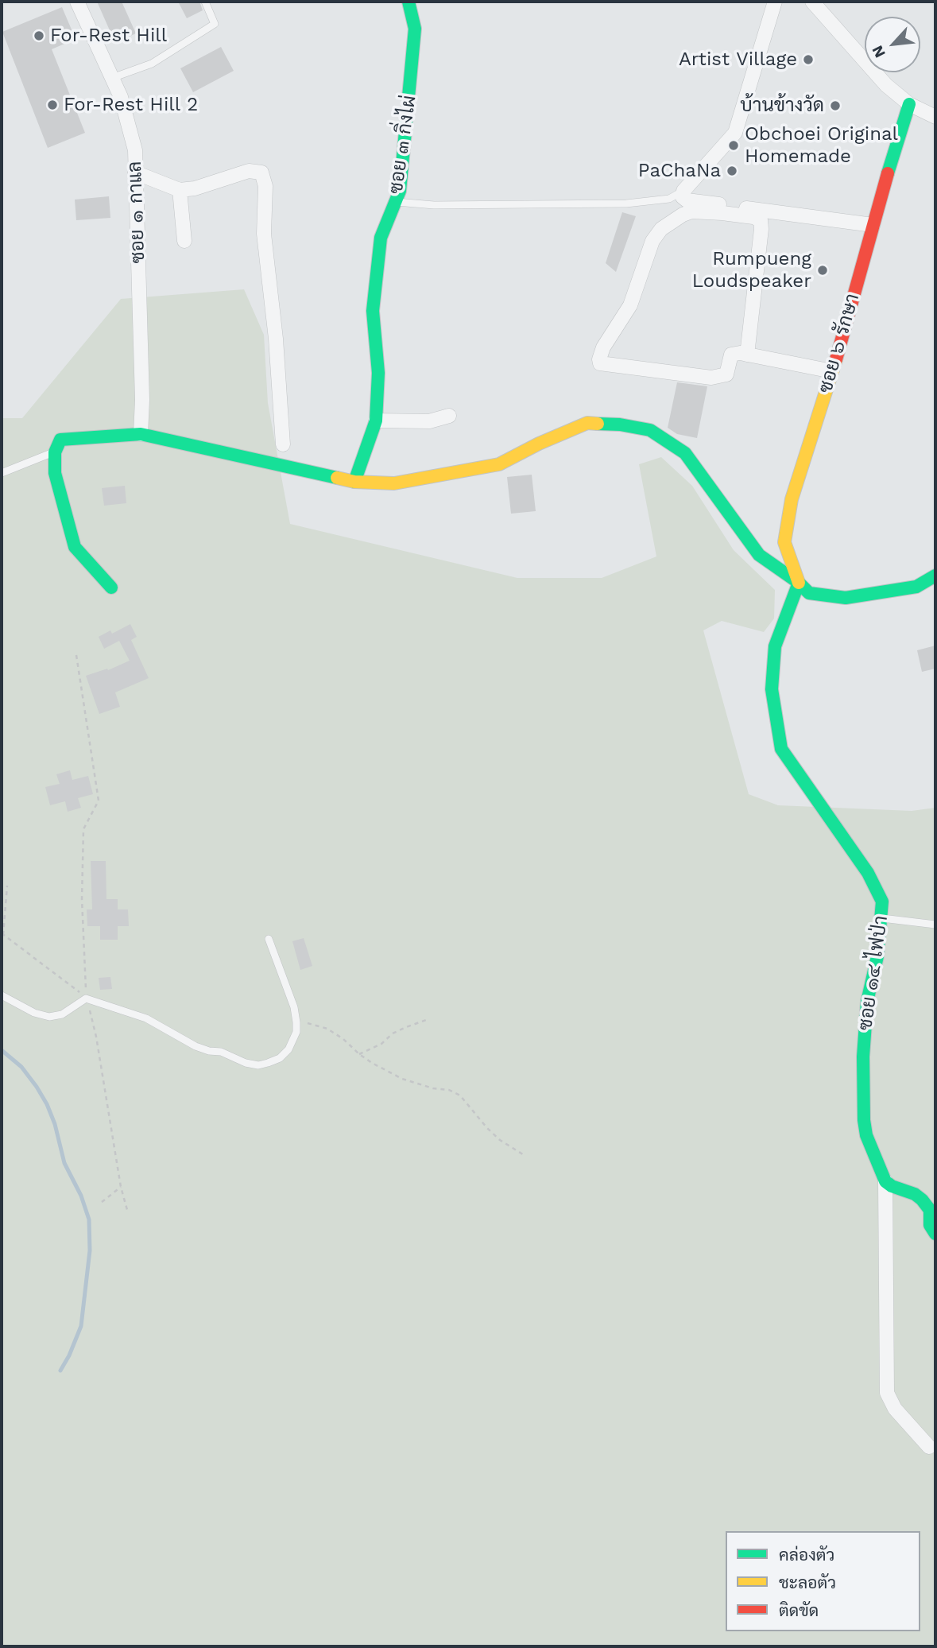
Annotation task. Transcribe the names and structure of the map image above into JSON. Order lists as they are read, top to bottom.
{
  "streets": {
    "street": [
      "ซอย ๓ กิ่งไผ่",
      "ซอย ๑ กาแล",
      "ซอย ๖ รักษา",
      "ซอย ๑๔ ไฟป่า"
    ]
  },
  "crossings": [
    ["ซอย ๖ รักษา", "ซอย ๑๔ ไฟป่า"]
  ],
  "places": [
    "For-Rest Hill",
    "Artist Village",
    "For-Rest Hill 2",
    "บ้านข้างวัด",
    "Obchoei Original Homemade",
    "PaChaNa",
    "Rumpueng Loudspeaker"
  ],
  "legend": ["คล่องตัว", "ชะลอตัว", "ติดขัด"],
  "north": "bottom left"
}
